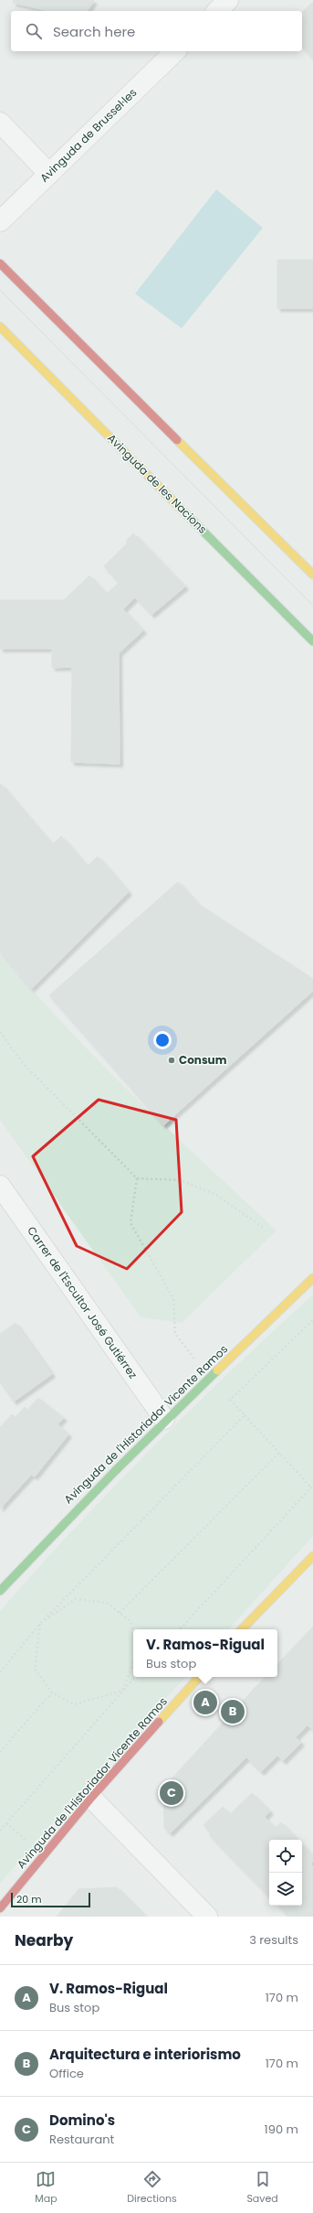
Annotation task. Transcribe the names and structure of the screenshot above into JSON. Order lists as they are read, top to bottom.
{
  "streets": {
    "main road": ["Avinguda de les Nacions", "Avinguda de l'Historiador Vicente Ramos"],
    "street": ["Avinguda de Brussel·les", "Carrer de l'Escultor José Gutiérrez"]
  },
  "crossings": [
    ["Carrer de l'Escultor José Gutiérrez", "Avinguda de l'Historiador Vicente Ramos"]
  ],
  "places": ["Consum"],
  "scale_bar": "20 m",
  "page": {
    "search": "Search here",
    "popup": ["V. Ramos-Rigual", "Bus stop"],
    "pins": ["A", "B", "C"],
    "scale": "20 m",
    "heading": ["Nearby", "3 results"],
    "list": [
      {
        "mark": "A",
        "name": "V. Ramos-Rigual",
        "note": "Bus stop",
        "value": "170 m"
      },
      {
        "mark": "B",
        "name": "Arquitectura e interiorismo",
        "note": "Office",
        "value": "170 m"
      },
      {
        "mark": "C",
        "name": "Domino's",
        "note": "Restaurant",
        "value": "190 m"
      }
    ],
    "nav": ["Map", "Directions", "Saved"]
  }
}
